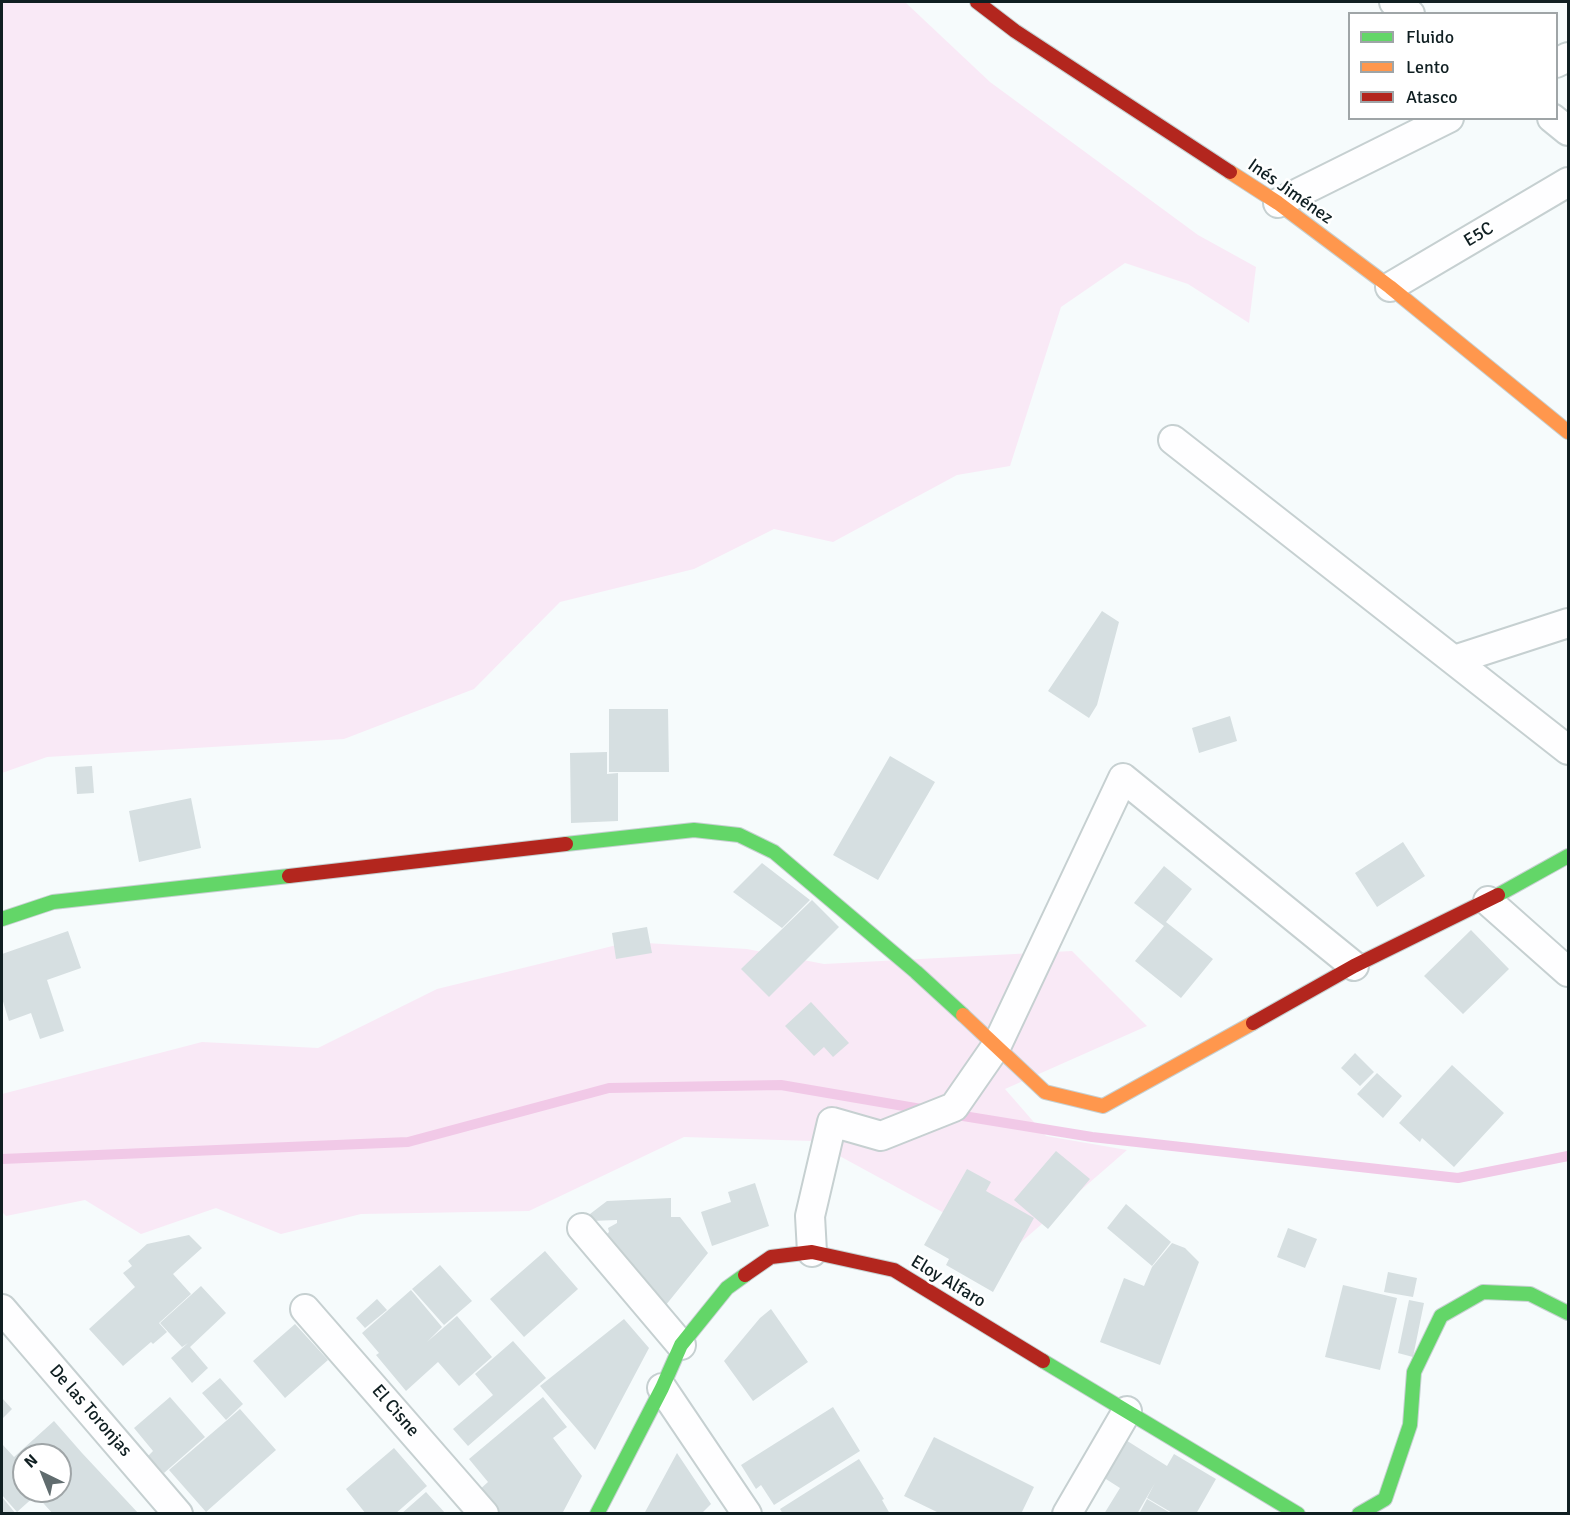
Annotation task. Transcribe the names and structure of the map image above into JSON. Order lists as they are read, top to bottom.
{
  "streets": {
    "street": [
      "Inés Jiménez",
      "E5C",
      "Eloy Alfaro",
      "De las Toronjas",
      "El Cisne"
    ]
  },
  "crossings": [
    ["Inés Jiménez", "E5C"]
  ],
  "legend": ["Fluido", "Lento", "Atasco"],
  "north": "top left"
}
